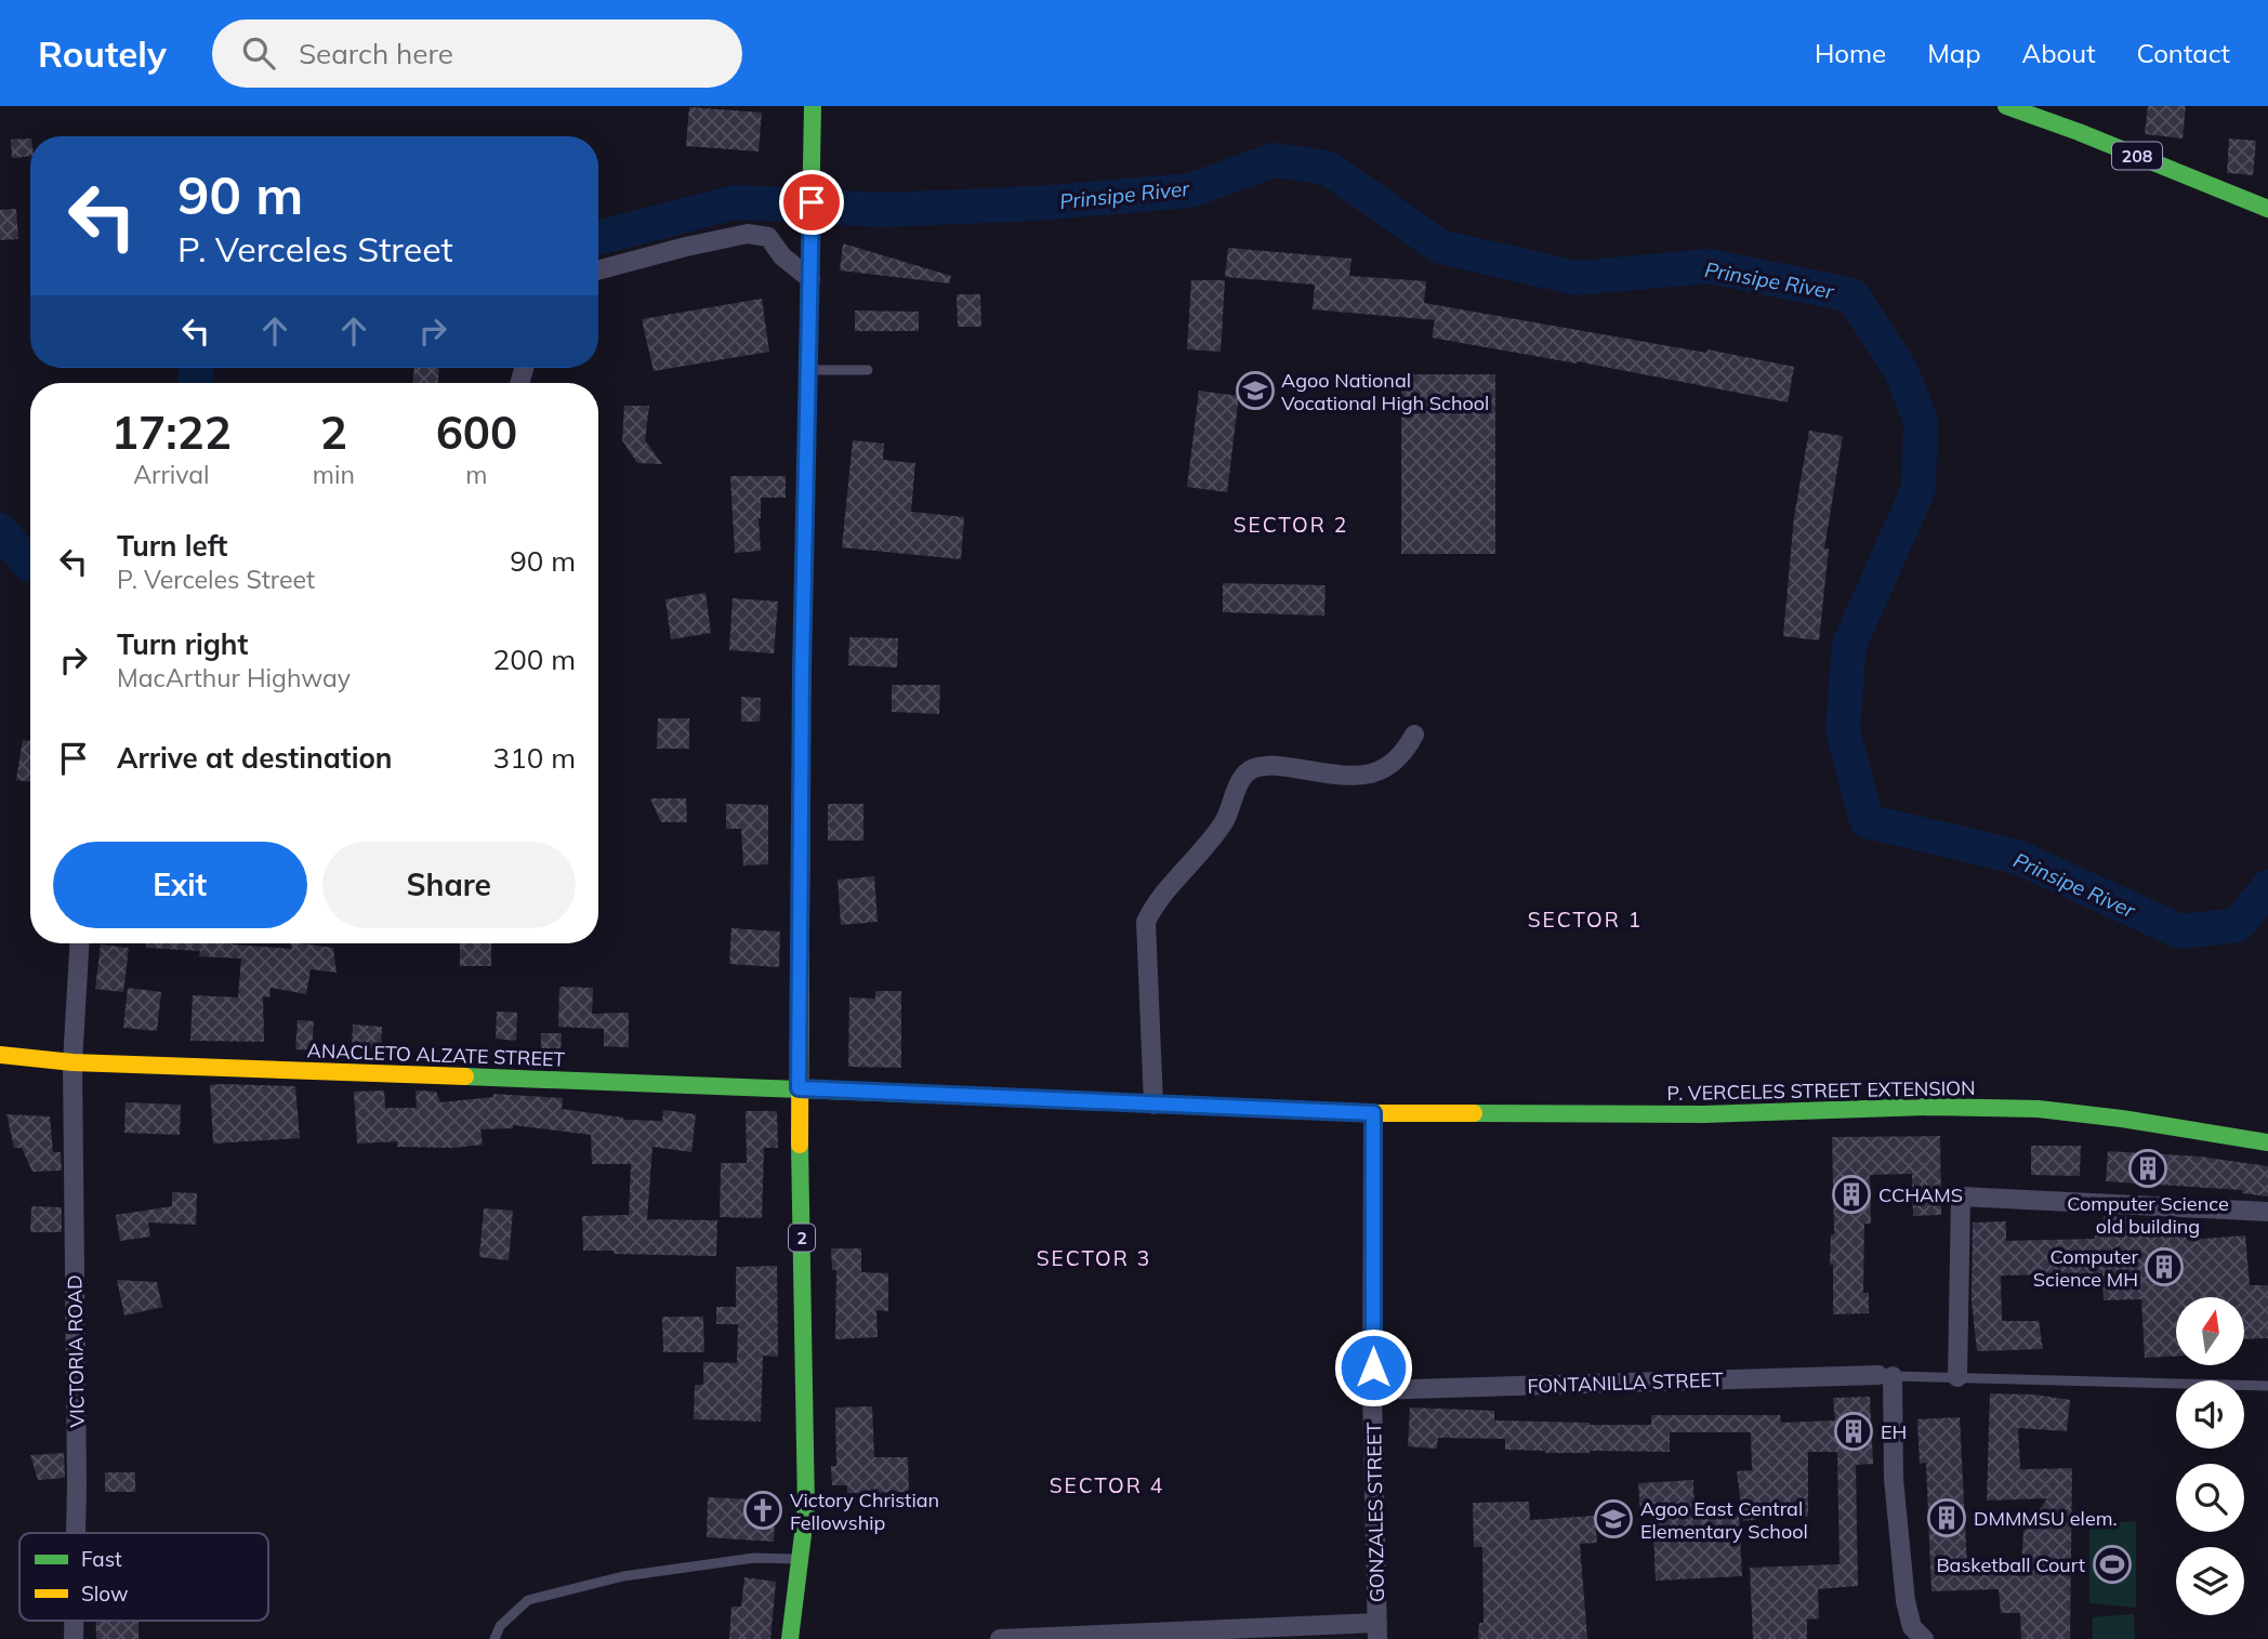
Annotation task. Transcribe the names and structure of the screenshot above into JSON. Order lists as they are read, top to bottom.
{
  "streets": {
    "main road": [
      "208",
      "ANACLETO ALZATE STREET",
      "P. VERCELES STREET EXTENSION",
      "2"
    ],
    "street": ["VICTORIA ROAD", "FONTANILLA STREET", "GONZALES STREET"]
  },
  "crossings": [
    ["ANACLETO ALZATE STREET", "P. VERCELES STREET EXTENSION"],
    ["ANACLETO ALZATE STREET", "2"],
    ["ANACLETO ALZATE STREET", "VICTORIA ROAD"],
    ["P. VERCELES STREET EXTENSION", "GONZALES STREET"],
    ["FONTANILLA STREET", "GONZALES STREET"]
  ],
  "districts": [
    "SECTOR 2",
    "SECTOR 1",
    "SECTOR 3",
    "SECTOR 4"
  ],
  "water": ["Prinsipe River"],
  "places": {
    "school or university": ["Agoo National Vocational High School", "Agoo East Central Elementary School"],
    "building": [
      "Computer Science old building",
      "CCHAMS",
      "Computer Science MH",
      "EH",
      "DMMMSU elem."
    ],
    "church": ["Victory Christian Fellowship"],
    "sports": ["Basketball Court"]
  },
  "legend": ["Fast", "Slow"],
  "north": "top",
  "page": {
    "header": "Routely",
    "search": "Search here",
    "nav": [
      "Home",
      "Map",
      "About",
      "Contact"
    ],
    "turn": ["90 m", "P. Verceles Street"],
    "eta": [
      "17:22",
      "Arrival",
      "2",
      "min",
      "600",
      "m"
    ],
    "list": [
      {
        "name": "Turn left",
        "note": "P. Verceles Street",
        "value": "90 m"
      },
      {
        "name": "Turn right",
        "note": "MacArthur Highway",
        "value": "200 m"
      },
      {
        "name": "Arrive at destination",
        "value": "310 m"
      }
    ],
    "buttons": ["Exit", "Share"]
  }
}
